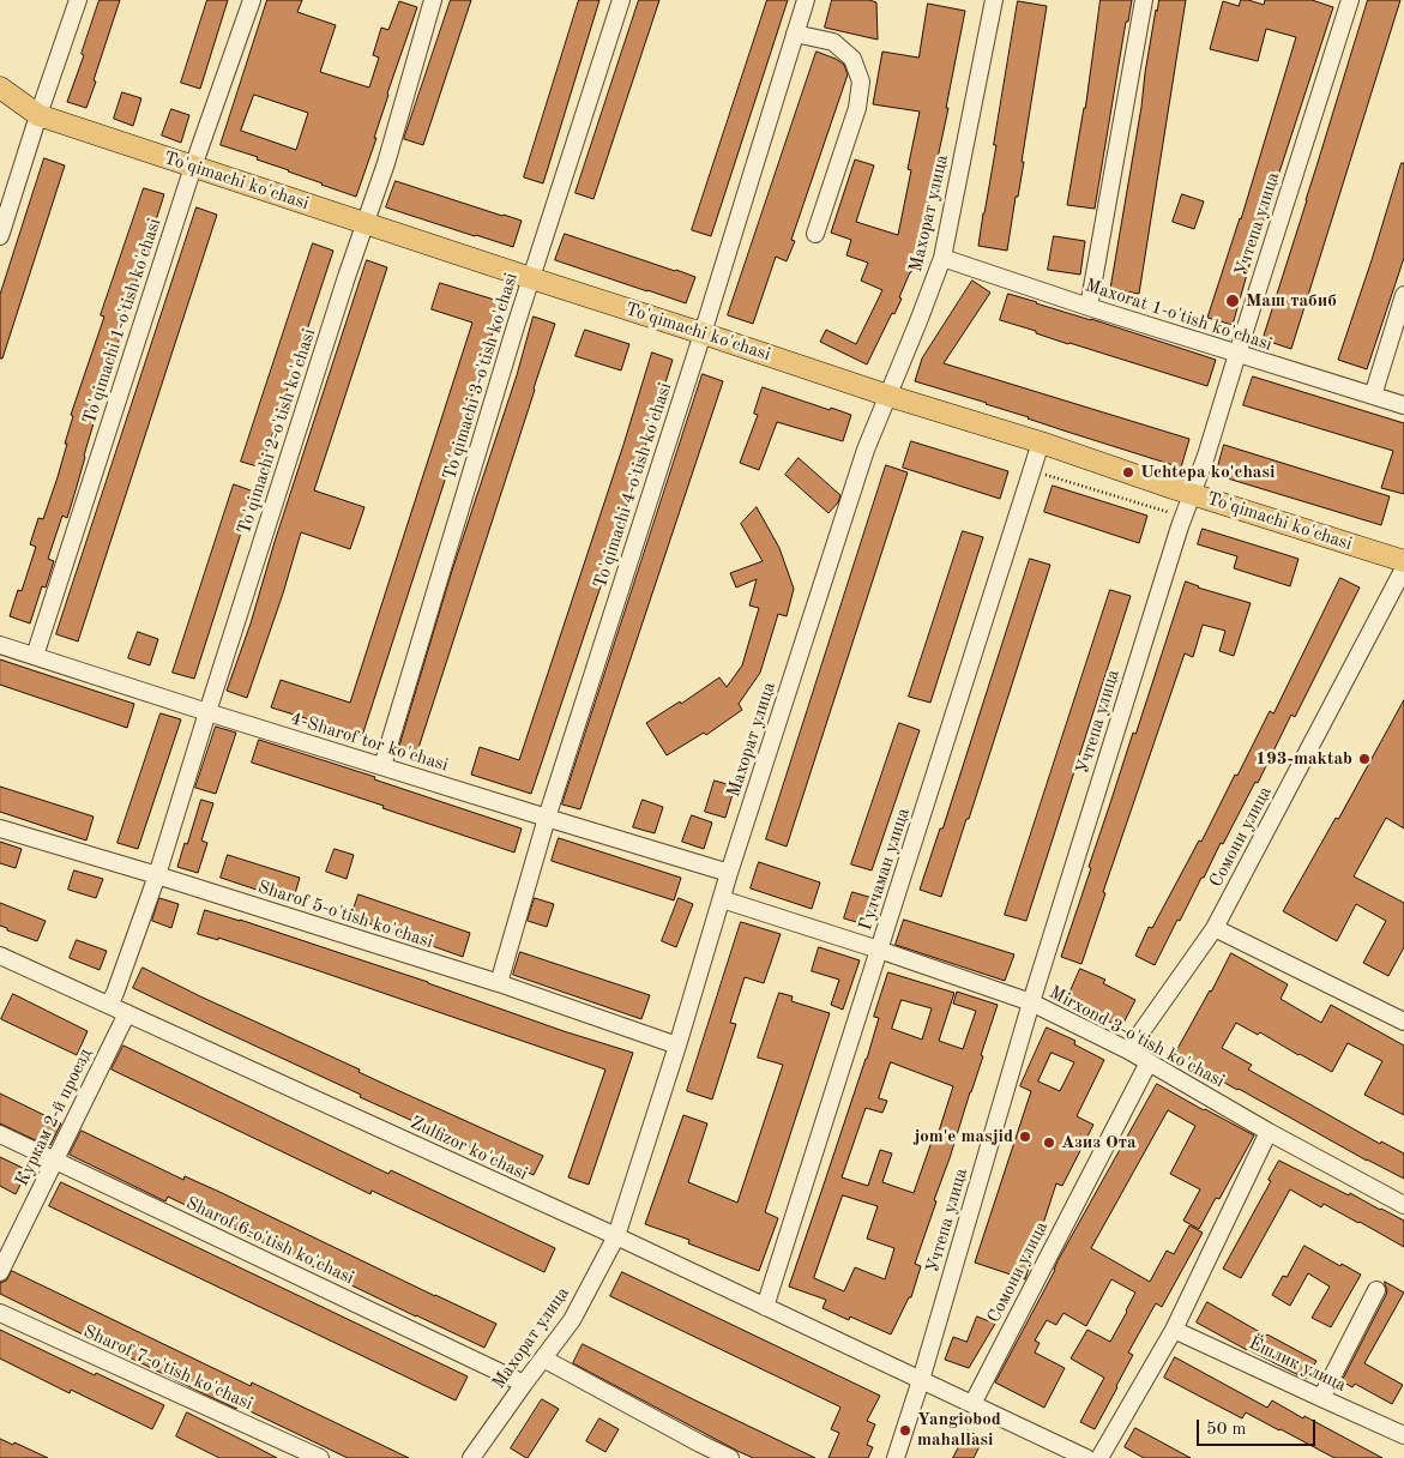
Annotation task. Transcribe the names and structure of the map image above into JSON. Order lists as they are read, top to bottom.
{
  "streets": {
    "main road": ["To'qimachi ko'chasi"],
    "street": [
      "Махорат улица",
      "Учтепа улица",
      "Maxorat 1-o'tish ko'chasi",
      "To'qimachi 1-o'tish ko'chasi",
      "To'qimachi 3-o'tish ko'chasi",
      "To'qimachi 2-o'tish ko'chasi",
      "To'qimachi 4-o'tish ko'chasi",
      "4-Sharof tor ko'chasi",
      "Сомони улица",
      "Гулчаман улица",
      "Sharof 5-o'tish ko'chasi",
      "Mirxond 3-o'tish ko'chasi",
      "Куркам 2-й проезд",
      "Zulfizor ko'chasi",
      "Sharof 6-o'tish ko'chasi",
      "Ёшлик улица",
      "Sharof 7-o'tish ko'chasi"
    ]
  },
  "crossings": [
    ["To'qimachi ko'chasi", "Махорат улица"],
    ["To'qimachi ko'chasi", "Учтепа улица"],
    ["To'qimachi ko'chasi", "To'qimachi 1-o'tish ko'chasi"],
    ["To'qimachi ko'chasi", "To'qimachi 3-o'tish ko'chasi"],
    ["To'qimachi ko'chasi", "To'qimachi 2-o'tish ko'chasi"],
    ["To'qimachi ko'chasi", "To'qimachi 4-o'tish ko'chasi"],
    ["To'qimachi ko'chasi", "Гулчаман улица"],
    ["Махорат улица", "Maxorat 1-o'tish ko'chasi"],
    ["Махорат улица", "4-Sharof tor ko'chasi"],
    ["Махорат улица", "Sharof 5-o'tish ko'chasi"],
    ["Махорат улица", "Zulfizor ko'chasi"],
    ["Махорат улица", "Sharof 6-o'tish ko'chasi"],
    ["Учтепа улица", "Maxorat 1-o'tish ko'chasi"],
    ["Учтепа улица", "Mirxond 3-o'tish ko'chasi"],
    ["Учтепа улица", "Zulfizor ko'chasi"],
    ["To'qimachi 1-o'tish ko'chasi", "4-Sharof tor ko'chasi"],
    ["To'qimachi 3-o'tish ko'chasi", "4-Sharof tor ko'chasi"],
    ["To'qimachi 2-o'tish ko'chasi", "4-Sharof tor ko'chasi"],
    ["To'qimachi 2-o'tish ko'chasi", "Sharof 5-o'tish ko'chasi"],
    ["To'qimachi 4-o'tish ko'chasi", "4-Sharof tor ko'chasi"],
    ["To'qimachi 4-o'tish ko'chasi", "Sharof 5-o'tish ko'chasi"],
    ["Сомони улица", "Mirxond 3-o'tish ko'chasi"],
    ["Сомони улица", "Zulfizor ko'chasi"],
    ["Гулчаман улица", "Mirxond 3-o'tish ko'chasi"],
    ["Гулчаман улица", "Zulfizor ko'chasi"],
    ["Куркам 2-й проезд", "Zulfizor ko'chasi"],
    ["Куркам 2-й проезд", "Sharof 6-o'tish ko'chasi"]
  ],
  "places": [
    "Маш табиб",
    "Uchtepa ko'chasi",
    "193-maktab",
    "jom'e masjid",
    "Азиз Ота",
    "Yangiobod mahallasi"
  ],
  "scale_bar": "50 m"
}
